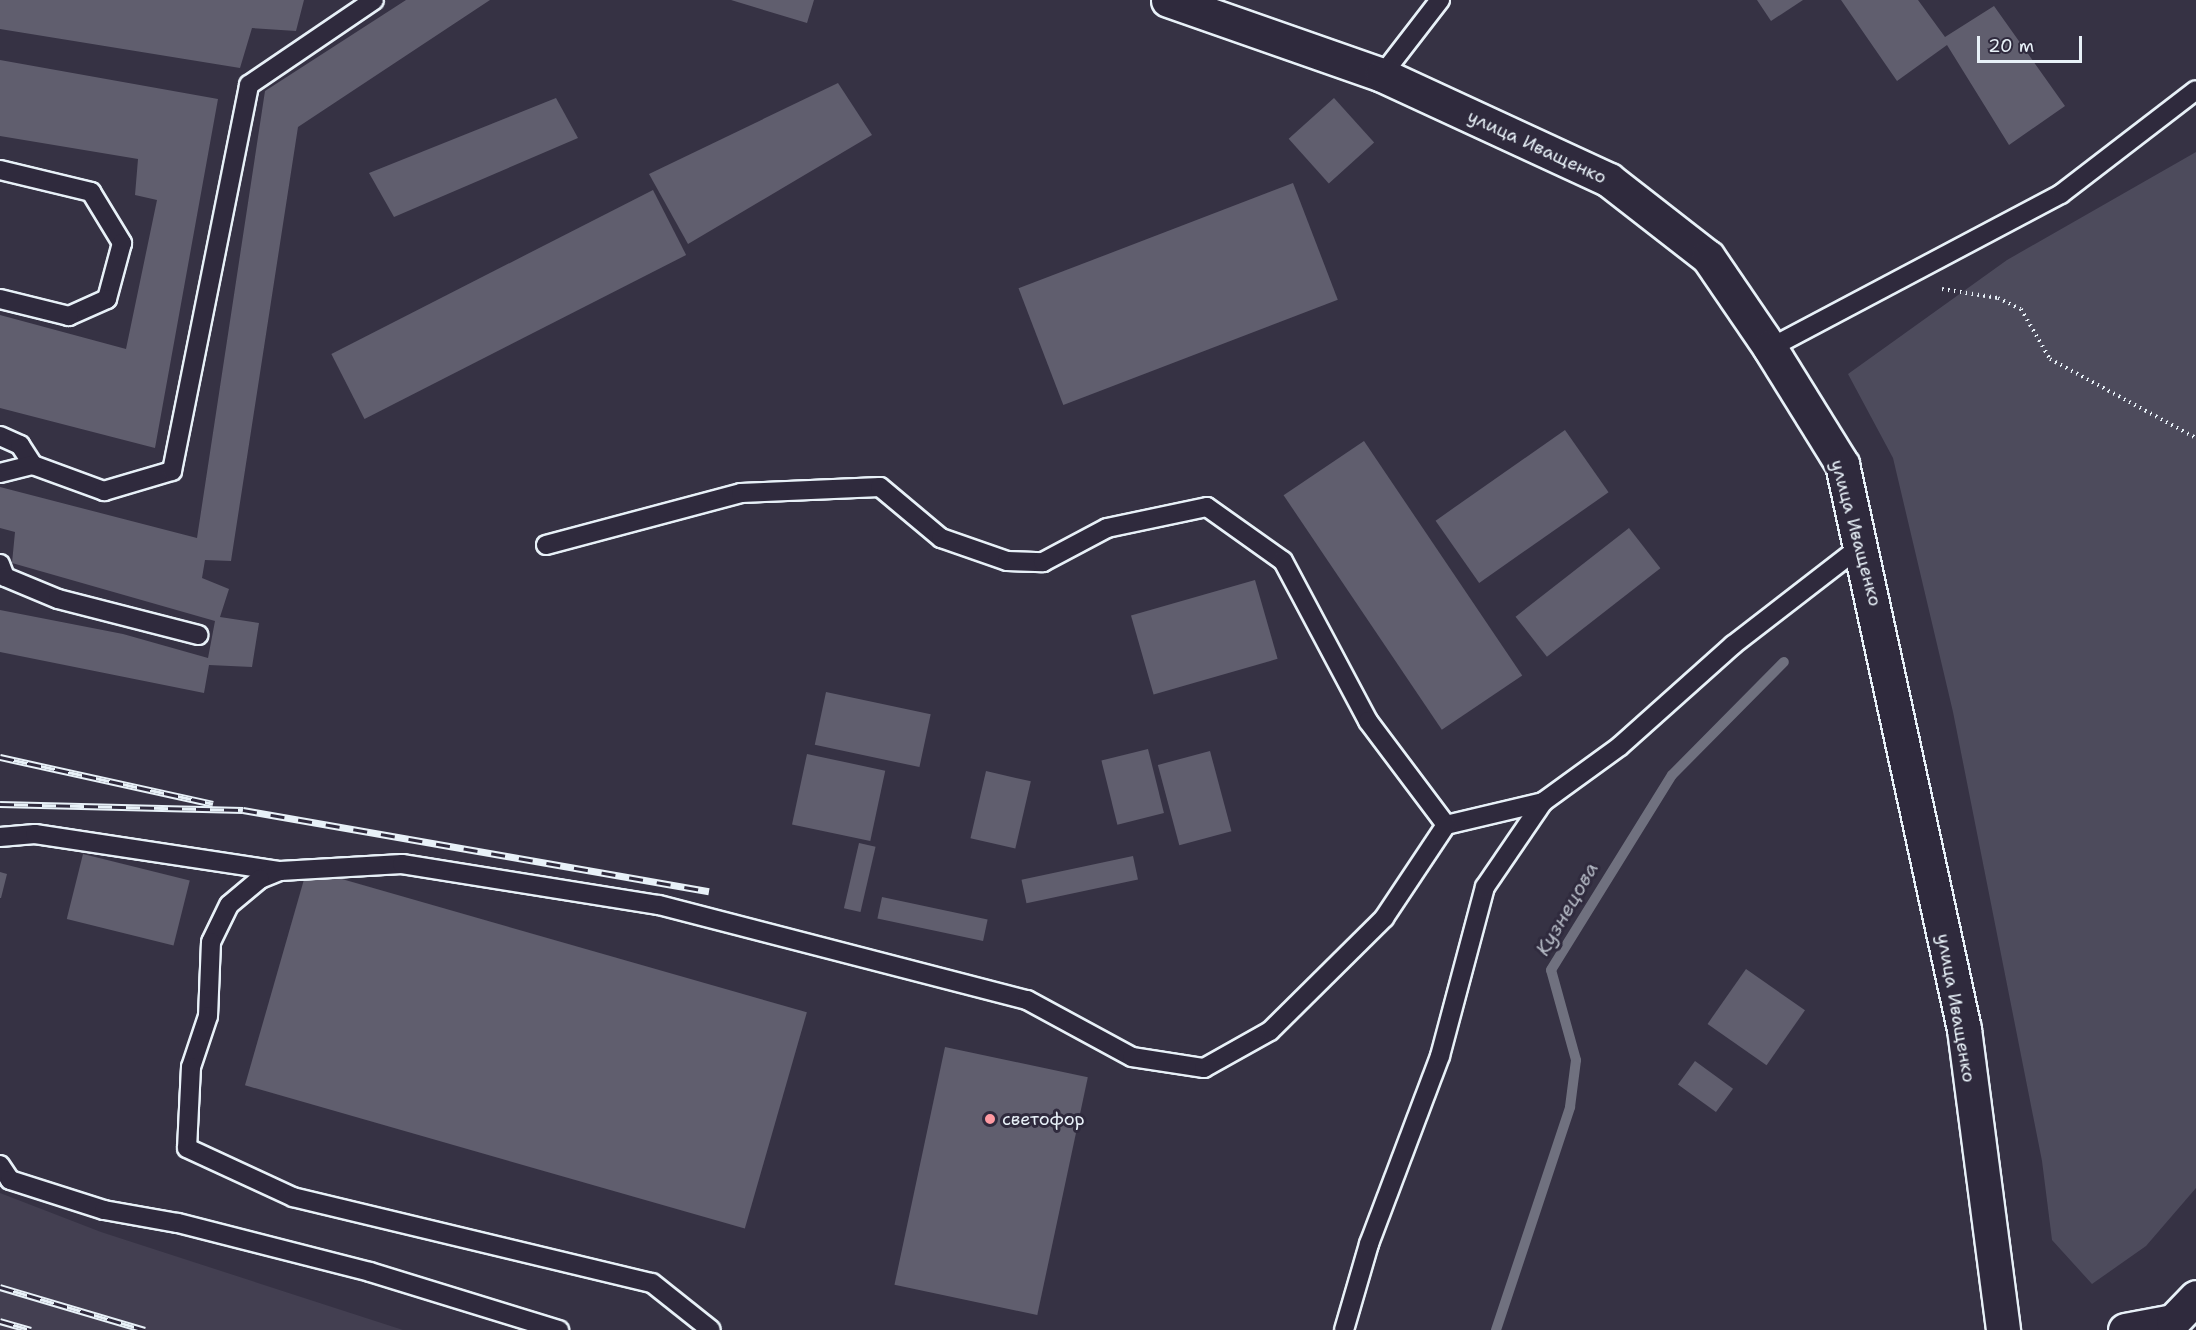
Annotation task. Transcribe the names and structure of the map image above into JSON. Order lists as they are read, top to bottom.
{
  "streets": {
    "main road": ["улица Иващенко"]
  },
  "water": ["Кузнецова"],
  "places": ["светофор"],
  "scale_bar": "20 m"
}
